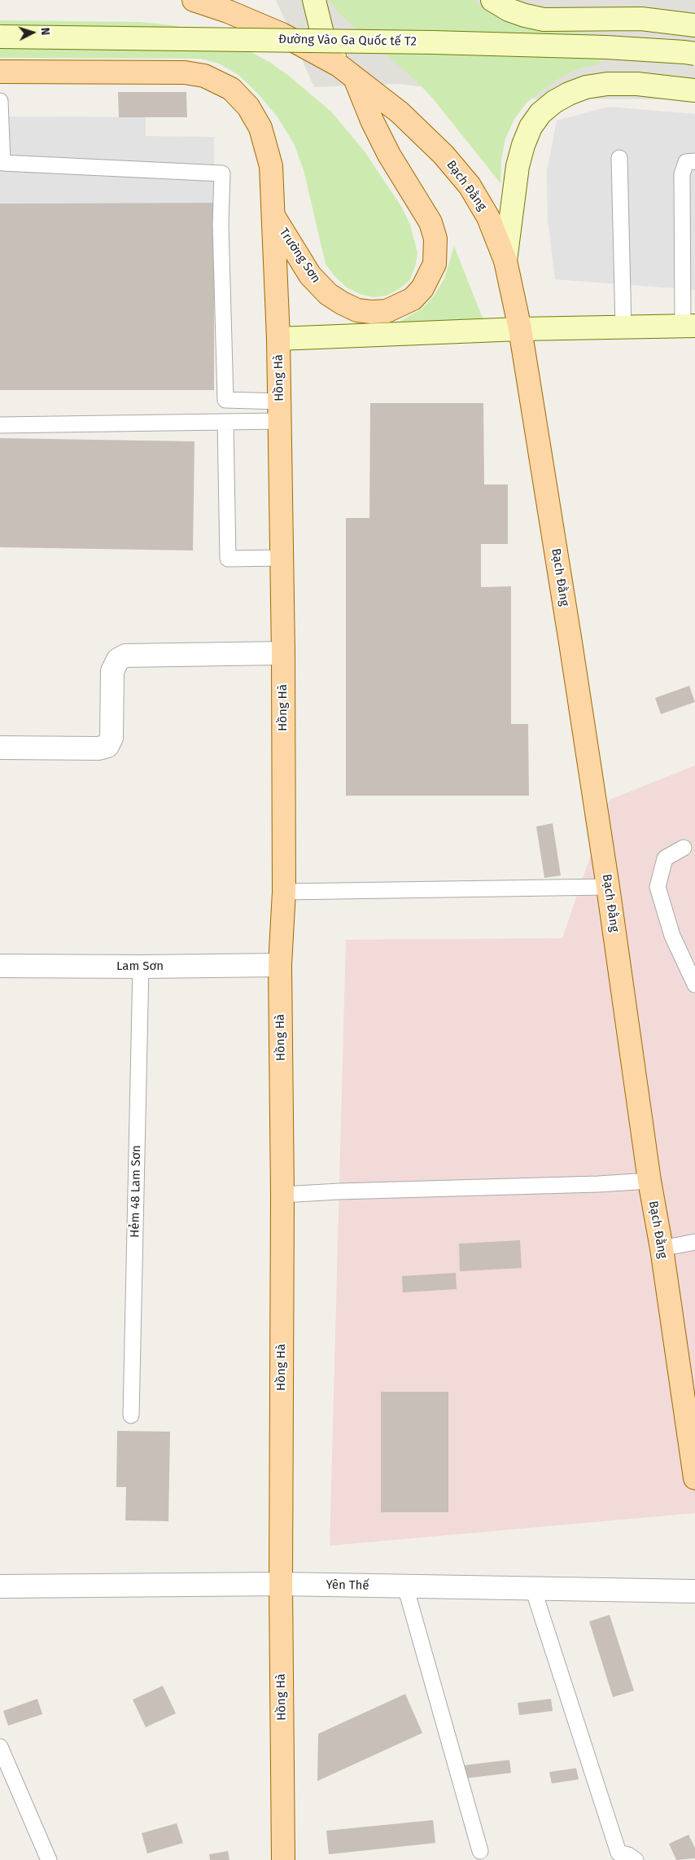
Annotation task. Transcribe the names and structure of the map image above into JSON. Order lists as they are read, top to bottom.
{
  "streets": {
    "main road": ["Bạch Đằng", "Trường Sơn", "Hồng Hà"],
    "street": ["Đường Vào Ga Quốc tế T2", "Lam Sơn", "Yên Thế"],
    "lane": ["Hẻm 48 Lam Sơn"]
  },
  "crossings": [
    ["Bạch Đằng", "Trường Sơn"],
    ["Trường Sơn", "Hồng Hà"],
    ["Hồng Hà", "Lam Sơn"],
    ["Hồng Hà", "Yên Thế"],
    ["Lam Sơn", "Hẻm 48 Lam Sơn"]
  ],
  "north": "right"
}
